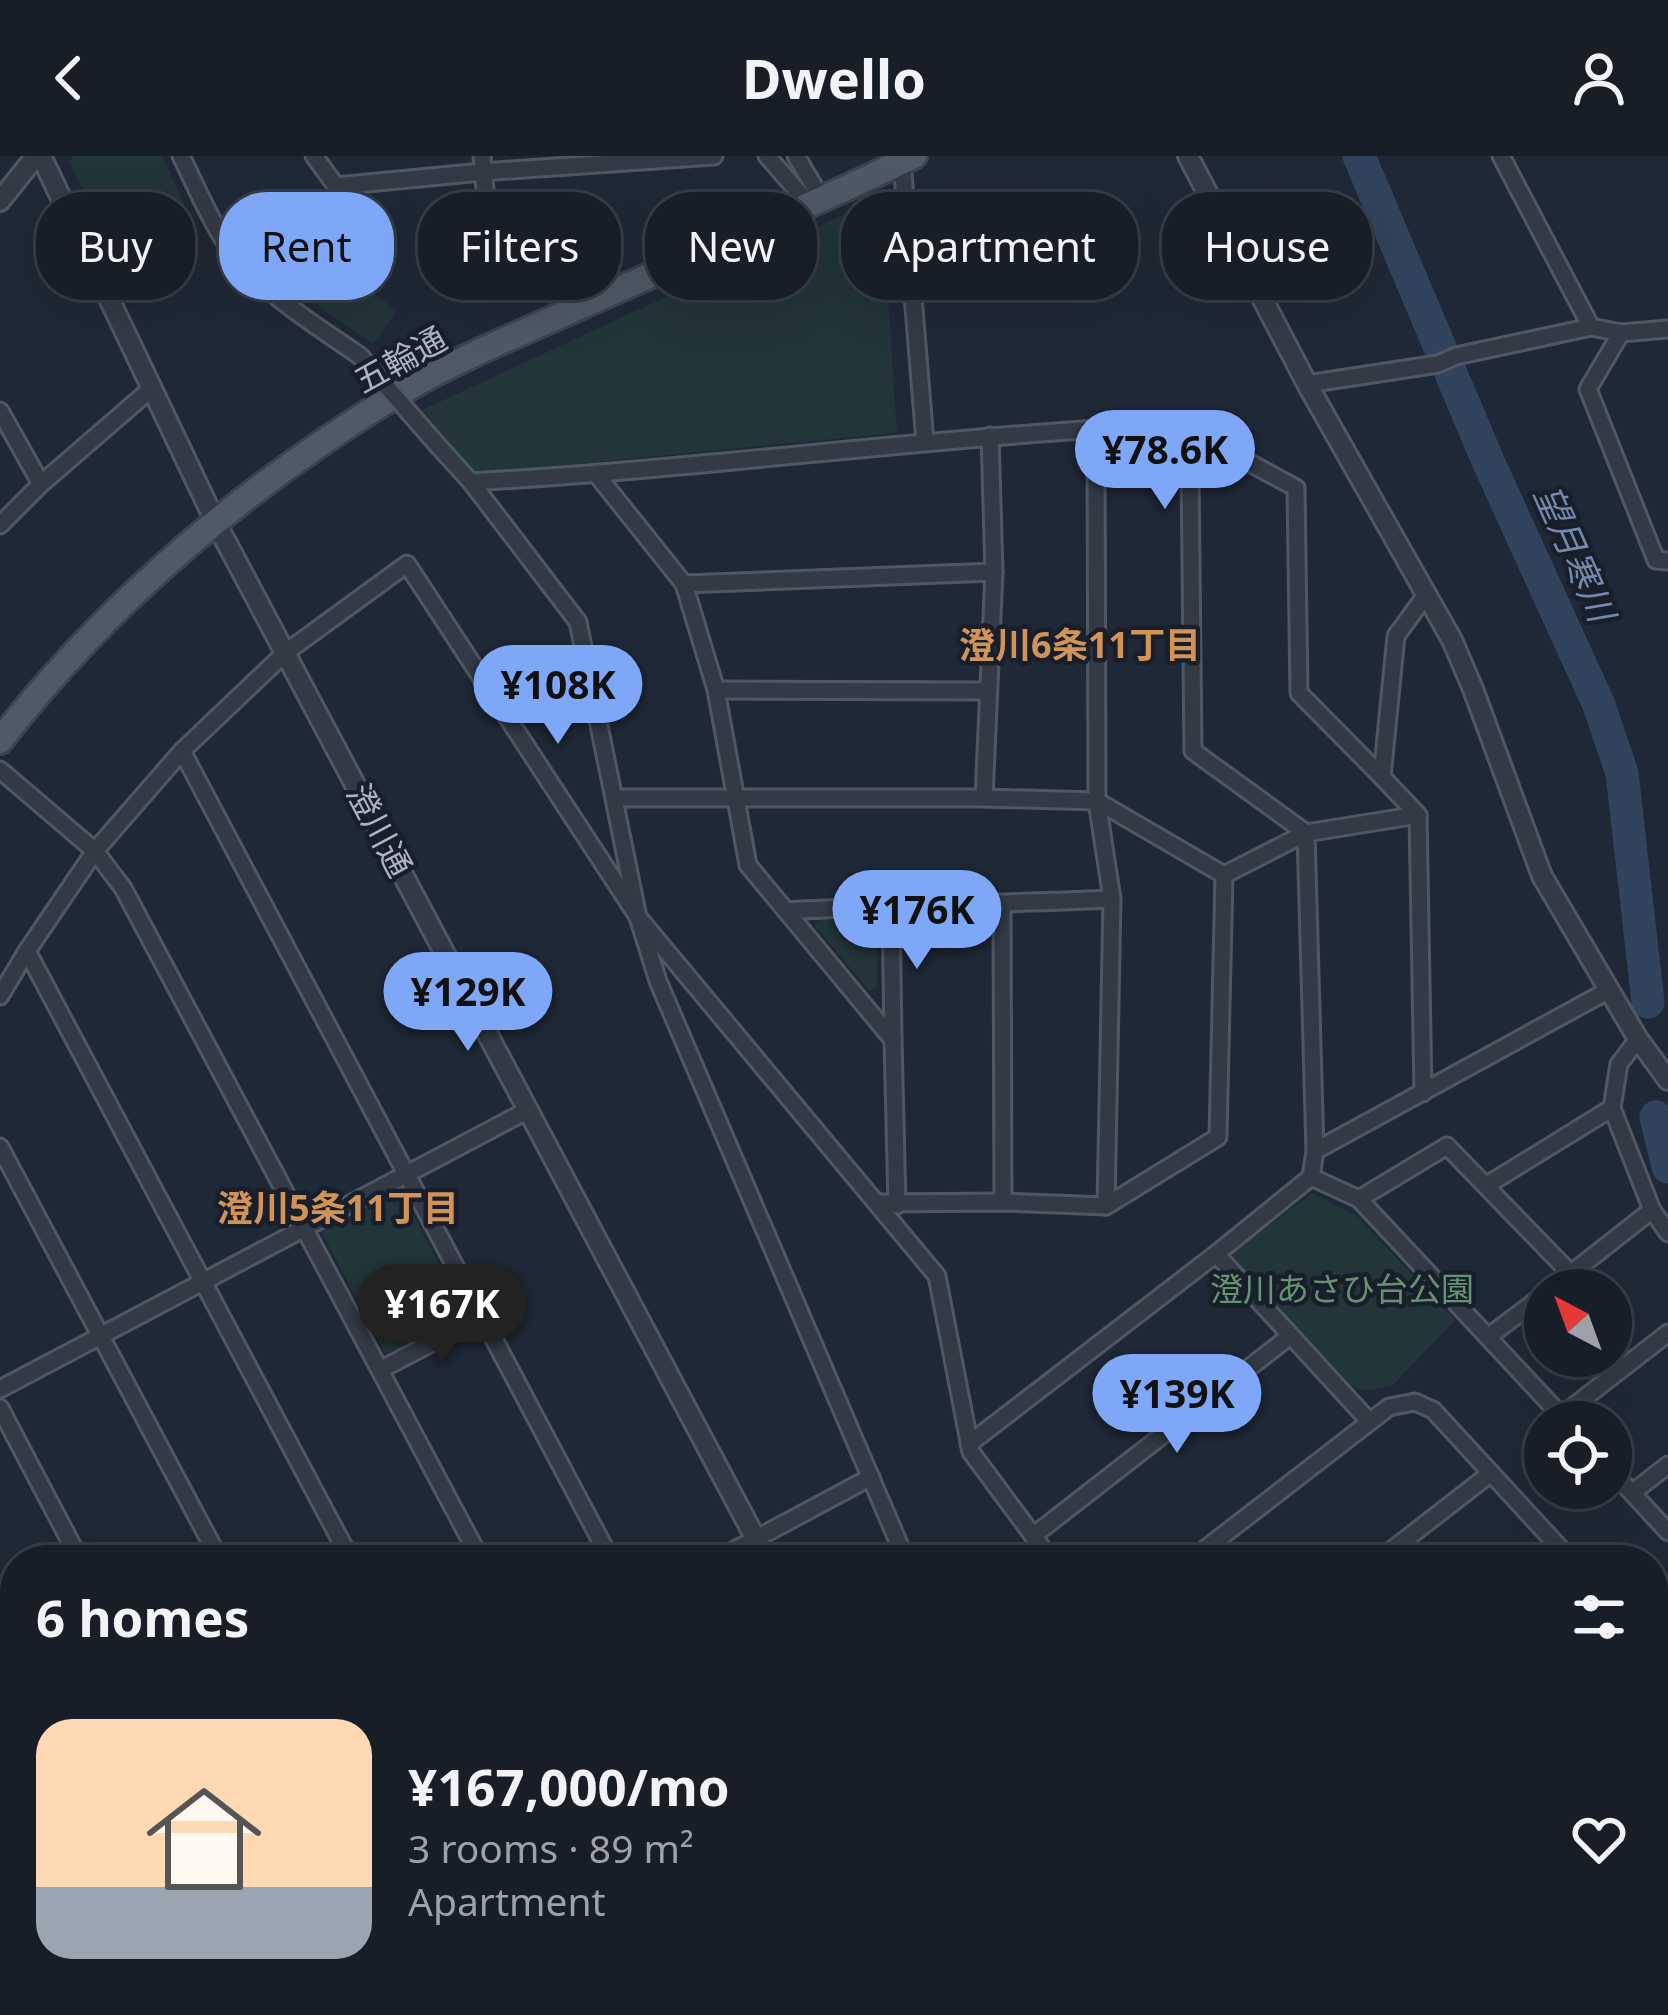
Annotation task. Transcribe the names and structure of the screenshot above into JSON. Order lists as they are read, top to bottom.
{
  "streets": {
    "main road": ["五輪通"],
    "street": ["澄川通"]
  },
  "crossings": [
    ["五輪通", "澄川通"]
  ],
  "districts": ["澄川6条11丁目", "澄川5条11丁目"],
  "water": ["望月寒川"],
  "parks": ["澄川あさひ台公園"],
  "north": "top left",
  "page": {
    "header": "Dwello",
    "chip": [
      "Buy",
      "Rent",
      "Filters",
      "New",
      "Apartment",
      "House"
    ],
    "price": [
      "¥78.6K",
      "¥108K",
      "¥176K",
      "¥129K",
      "¥167K",
      "¥139K"
    ],
    "heading": "6 homes",
    "list": [
      {
        "name": "¥167,000/mo",
        "note": "3 rooms · 89 m² · Apartment"
      }
    ]
  }
}
